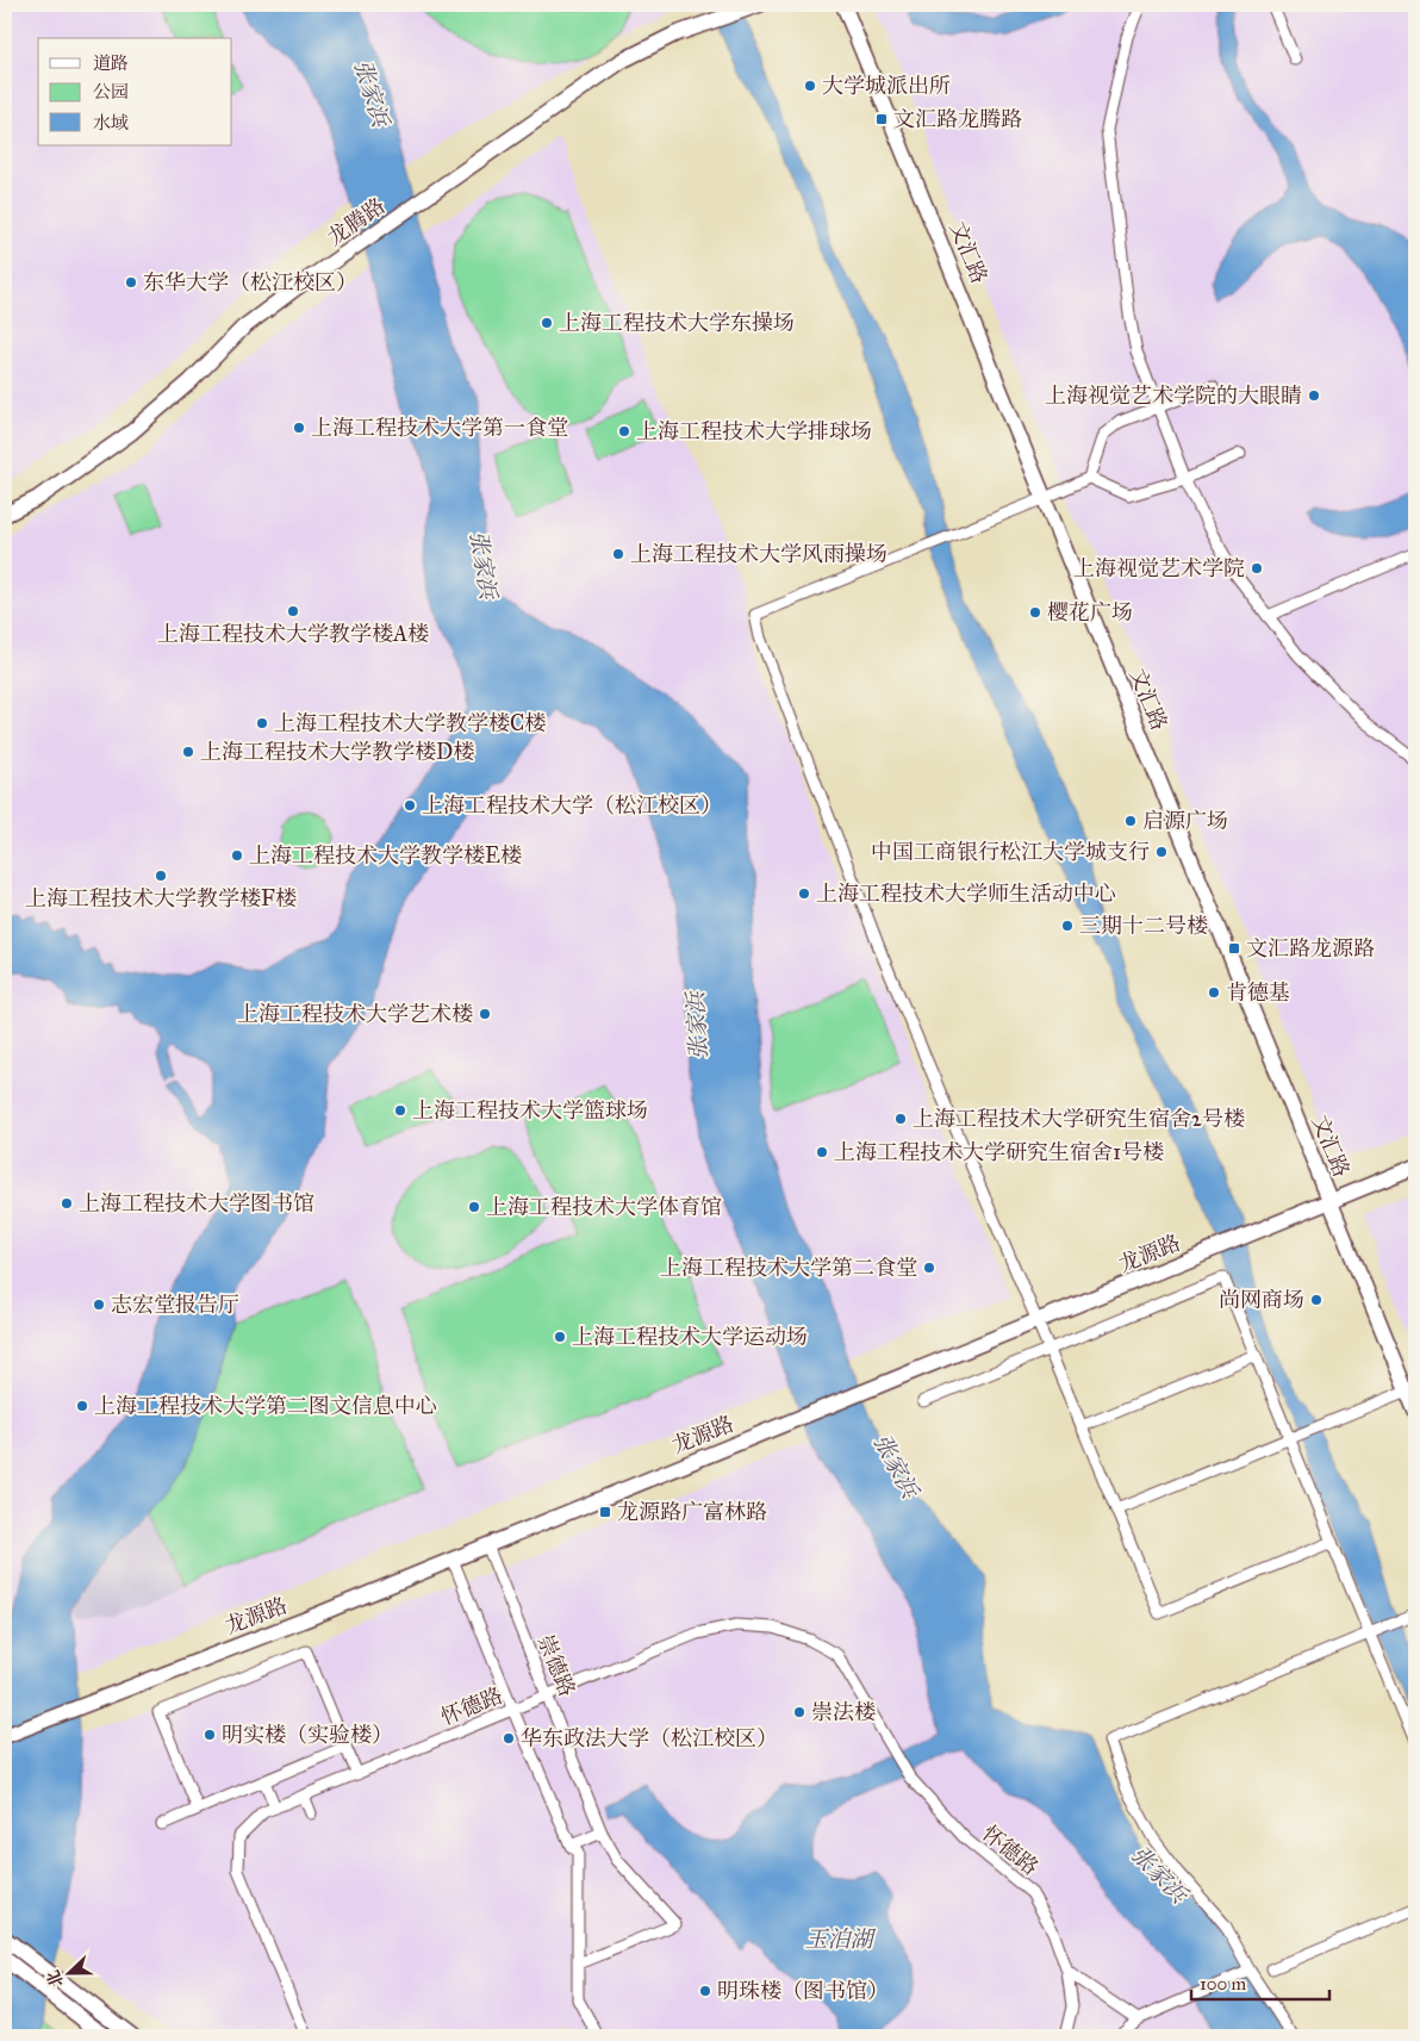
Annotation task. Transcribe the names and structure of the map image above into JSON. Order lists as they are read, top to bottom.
{
  "streets": {
    "main road": ["龙腾路", "文汇路", "龙源路"],
    "street": ["崇德路", "怀德路"]
  },
  "crossings": [
    ["文汇路", "龙源路"],
    ["龙源路", "崇德路"],
    ["崇德路", "怀德路"]
  ],
  "water": ["张家浜", "玉泊湖"],
  "places": {
    "other": [
      "大学城派出所",
      "东华大学（松江校区）",
      "上海工程技术大学东操场",
      "上海视觉艺术学院的大眼睛",
      "上海工程技术大学第一食堂",
      "上海工程技术大学排球场",
      "上海工程技术大学风雨操场",
      "上海视觉艺术学院",
      "上海工程技术大学教学楼A楼",
      "樱花广场",
      "上海工程技术大学教学楼C楼",
      "上海工程技术大学教学楼D楼",
      "上海工程技术大学（松江校区）",
      "启源广场",
      "中国工商银行松江大学城支行",
      "上海工程技术大学教学楼E楼",
      "上海工程技术大学教学楼F楼",
      "上海工程技术大学师生活动中心",
      "三期十二号楼",
      "肯德基",
      "上海工程技术大学艺术楼",
      "上海工程技术大学篮球场",
      "上海工程技术大学研究生宿舍2号楼",
      "上海工程技术大学研究生宿舍1号楼",
      "上海工程技术大学图书馆",
      "上海工程技术大学体育馆",
      "上海工程技术大学第二食堂",
      "尚网商场",
      "志宏堂报告厅",
      "上海工程技术大学运动场",
      "上海工程技术大学第二图文信息中心",
      "崇法楼",
      "明实楼（实验楼）",
      "华东政法大学（松江校区）",
      "明珠楼（图书馆）"
    ],
    "transit": ["文汇路龙腾路", "文汇路龙源路", "龙源路广富林路"]
  },
  "legend": ["道路", "公园", "水域"],
  "scale_bar": "100 m",
  "north": "left"
}
